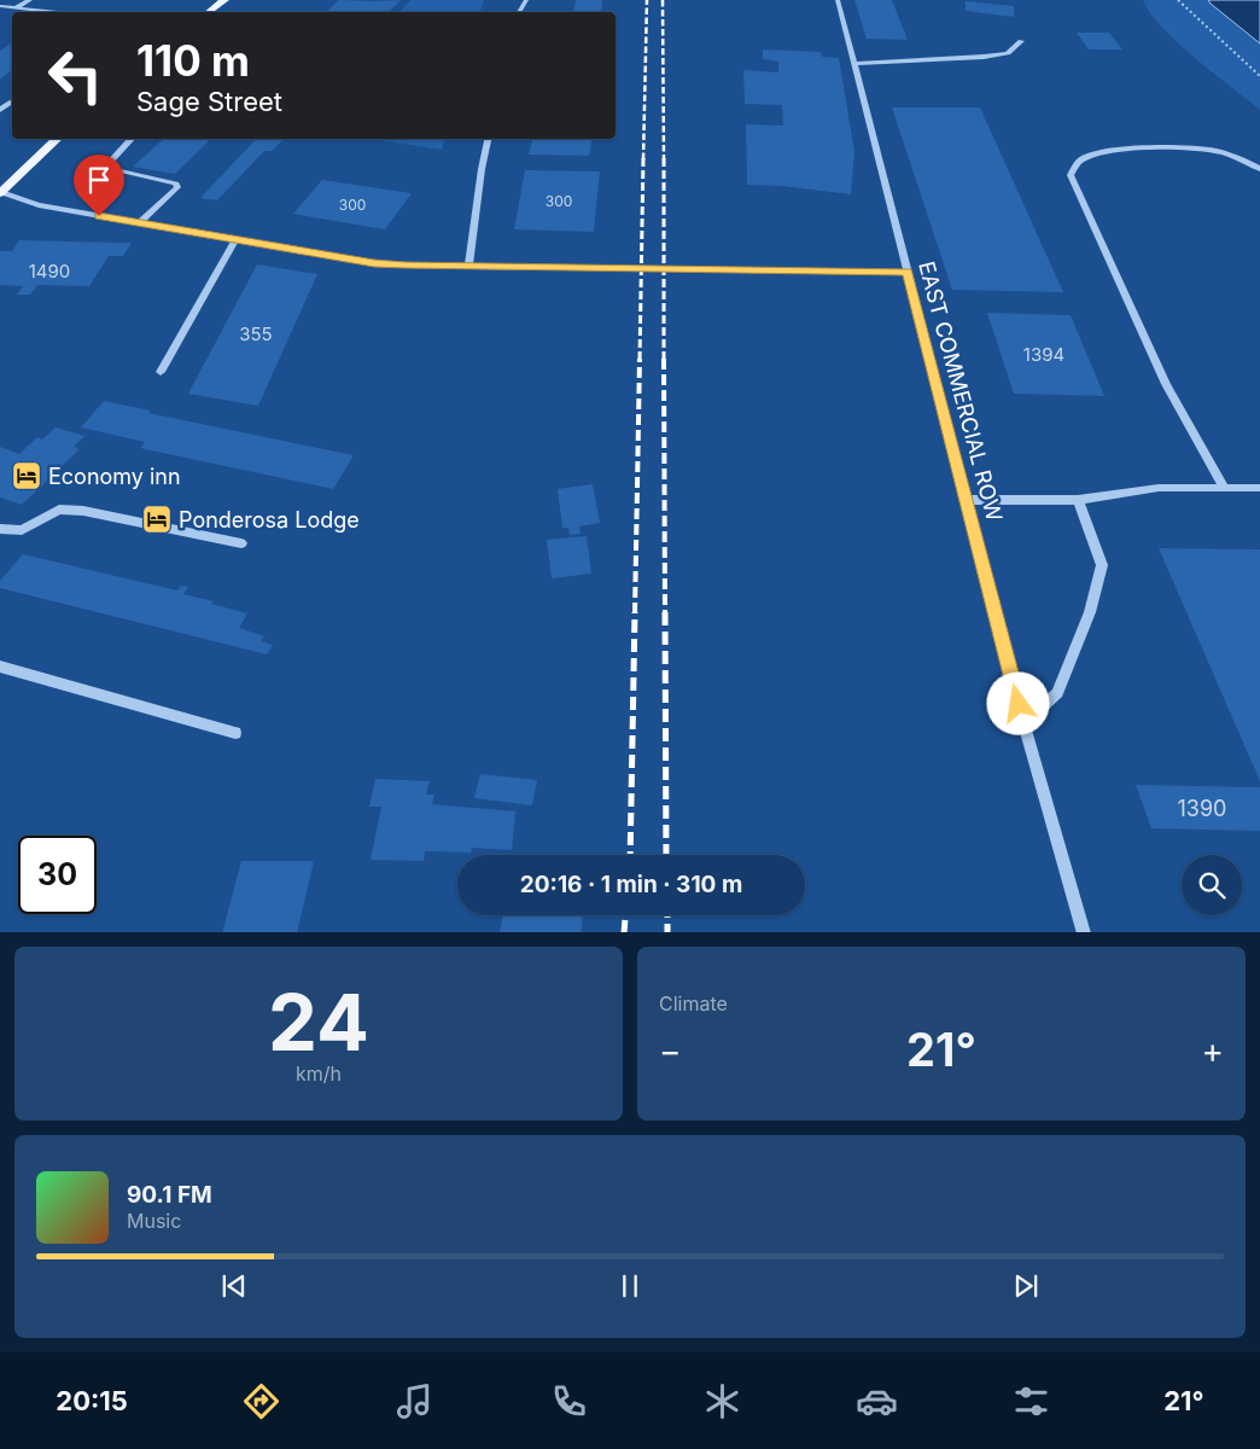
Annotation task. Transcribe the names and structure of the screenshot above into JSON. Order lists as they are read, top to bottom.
{
  "streets": {
    "street": ["EAST COMMERCIAL ROW"]
  },
  "places": {
    "hotel": ["Economy inn", "Ponderosa Lodge"]
  },
  "house_numbers": [
    "300",
    "300",
    "1490",
    "355",
    "1394",
    "1390"
  ],
  "page": {
    "turn": ["110 m", "Sage Street"],
    "limit": "30",
    "trip": "20:16 · 1 min · 310 m",
    "tile": [
      ["24", "km/h"],
      "Climate"
    ],
    "heat": ["−", "21°", "+"],
    "song": ["90.1 FM", "Music"],
    "tabs": ["20:15", "21°"]
  }
}
